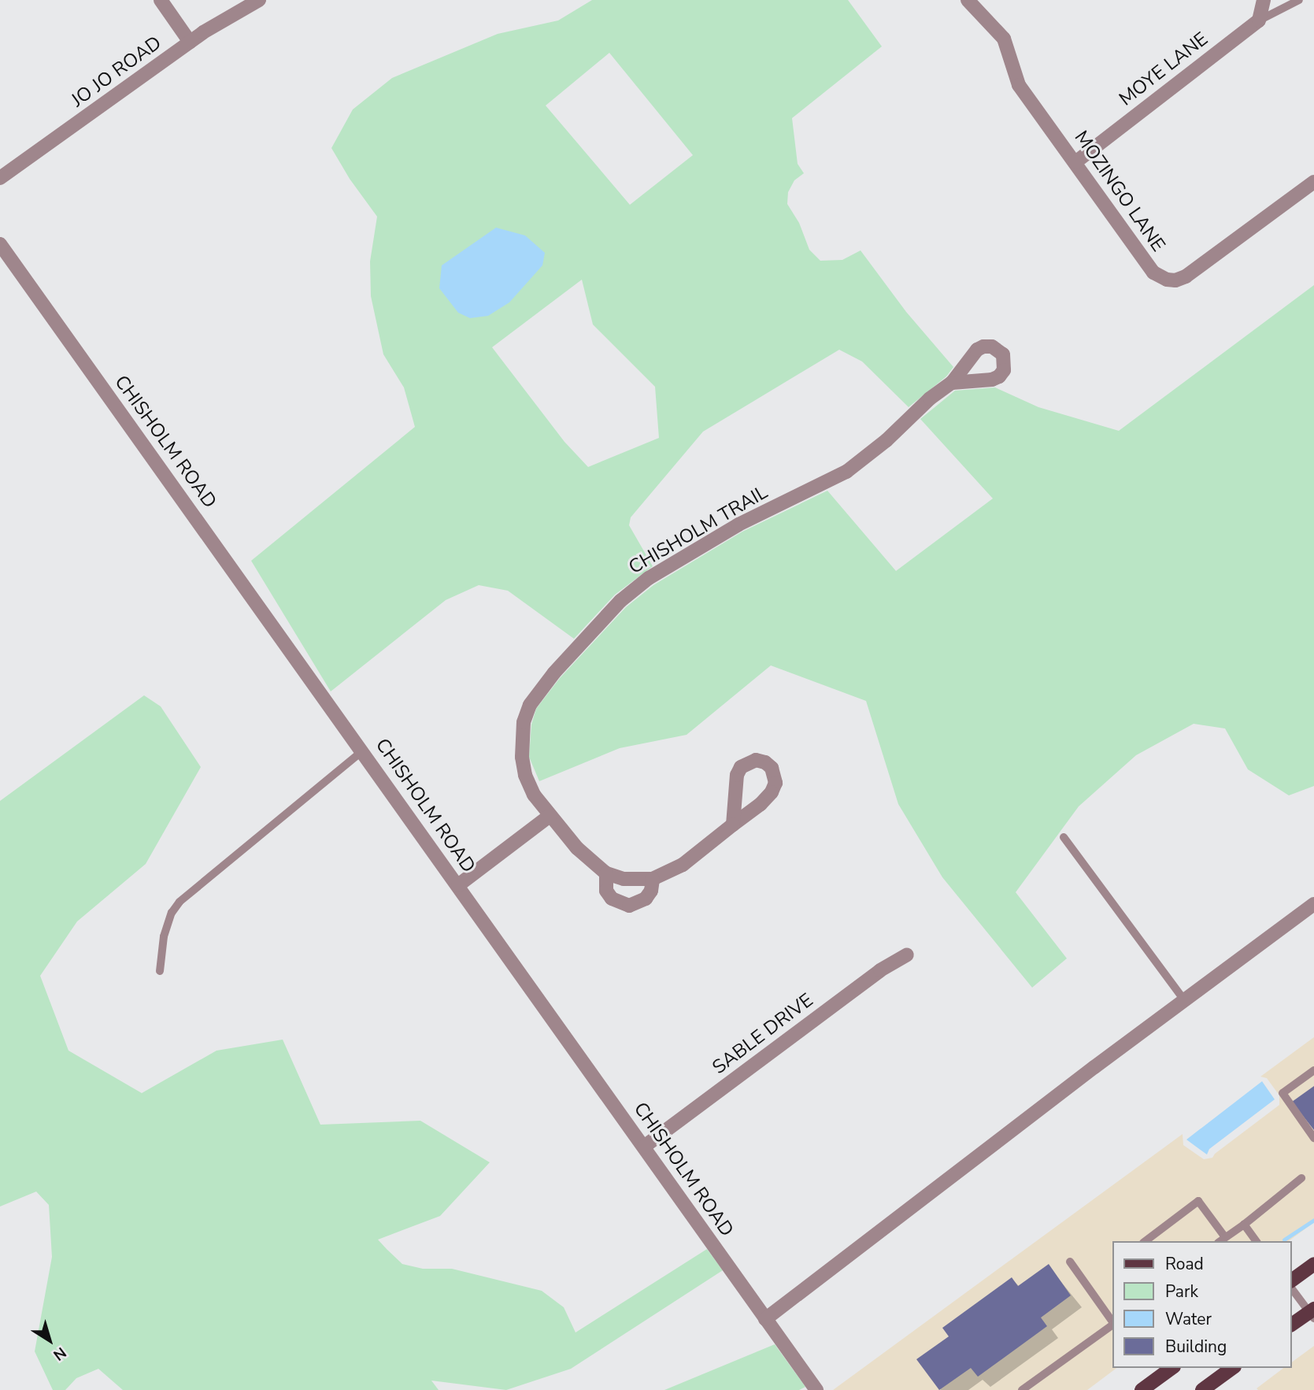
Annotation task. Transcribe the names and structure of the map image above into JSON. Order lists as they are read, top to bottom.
{
  "streets": {
    "street": [
      "MOYE LANE",
      "JO JO ROAD",
      "MOZINGO LANE",
      "CHISHOLM ROAD",
      "CHISHOLM TRAIL",
      "SABLE DRIVE"
    ]
  },
  "crossings": [
    ["MOYE LANE", "MOZINGO LANE"],
    ["CHISHOLM ROAD", "SABLE DRIVE"]
  ],
  "legend": [
    "Road",
    "Park",
    "Water",
    "Building"
  ],
  "north": "bottom right"
}
